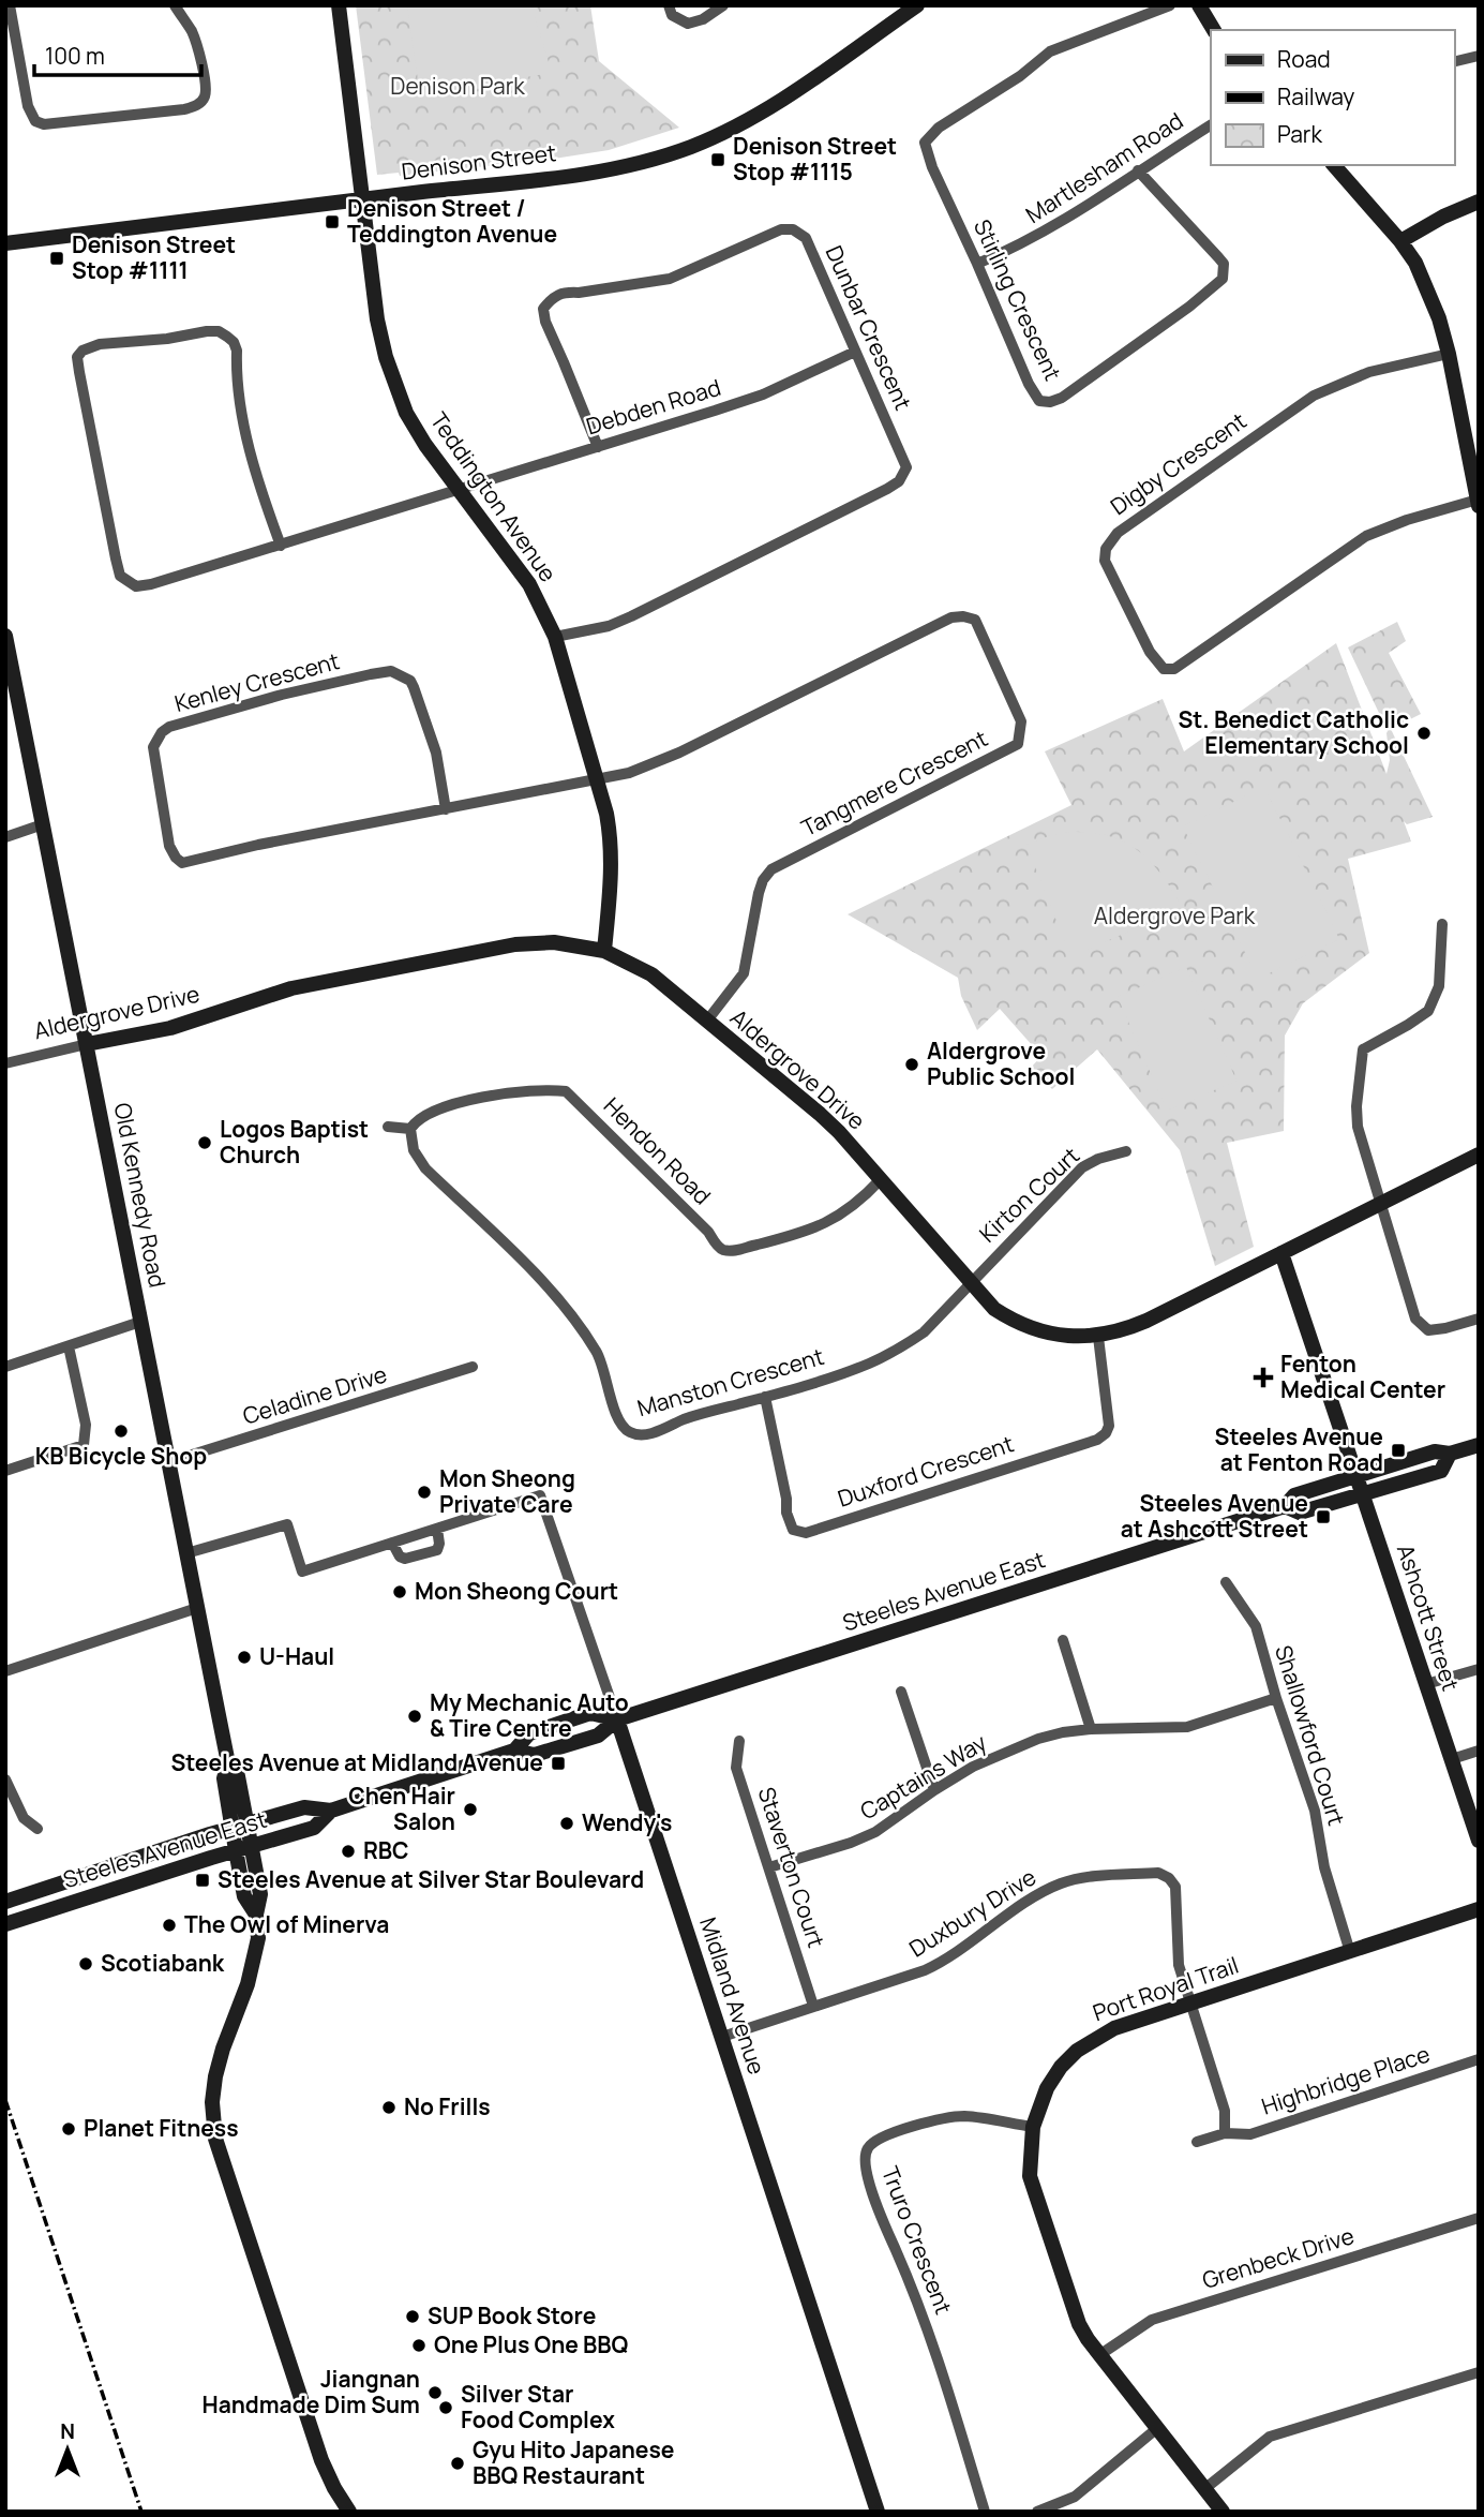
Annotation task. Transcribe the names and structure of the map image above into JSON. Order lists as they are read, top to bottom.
{
  "streets": {
    "street": [
      "Denison Street",
      "Martlesham Road",
      "Stirling Crescent",
      "Dunbar Crescent",
      "Debden Road",
      "Digby Crescent",
      "Teddington Avenue",
      "Kenley Crescent",
      "Tangmere Crescent",
      "Aldergrove Drive",
      "Hendon Road",
      "Old Kennedy Road",
      "Kirton Court",
      "Manston Crescent",
      "Celadine Drive",
      "Duxford Crescent",
      "Steeles Avenue East",
      "Ashcott Street",
      "Shallowford Court",
      "Captains Way",
      "Staverton Court",
      "Duxbury Drive",
      "Port Royal Trail",
      "Midland Avenue",
      "Highbridge Place",
      "Truro Crescent",
      "Grenbeck Drive"
    ]
  },
  "crossings": [
    ["Denison Street", "Teddington Avenue"],
    ["Martlesham Road", "Stirling Crescent"],
    ["Dunbar Crescent", "Debden Road"],
    ["Dunbar Crescent", "Teddington Avenue"],
    ["Debden Road", "Teddington Avenue"],
    ["Teddington Avenue", "Kenley Crescent"],
    ["Teddington Avenue", "Tangmere Crescent"],
    ["Teddington Avenue", "Aldergrove Drive"],
    ["Kenley Crescent", "Tangmere Crescent"],
    ["Tangmere Crescent", "Aldergrove Drive"],
    ["Aldergrove Drive", "Hendon Road"],
    ["Aldergrove Drive", "Old Kennedy Road"],
    ["Aldergrove Drive", "Kirton Court"],
    ["Aldergrove Drive", "Manston Crescent"],
    ["Aldergrove Drive", "Duxford Crescent"],
    ["Aldergrove Drive", "Ashcott Street"],
    ["Hendon Road", "Manston Crescent"],
    ["Old Kennedy Road", "Celadine Drive"],
    ["Old Kennedy Road", "Steeles Avenue East"],
    ["Kirton Court", "Manston Crescent"],
    ["Manston Crescent", "Duxford Crescent"],
    ["Steeles Avenue East", "Ashcott Street"],
    ["Steeles Avenue East", "Midland Avenue"],
    ["Shallowford Court", "Captains Way"],
    ["Shallowford Court", "Port Royal Trail"],
    ["Captains Way", "Staverton Court"],
    ["Staverton Court", "Duxbury Drive"],
    ["Duxbury Drive", "Port Royal Trail"],
    ["Duxbury Drive", "Midland Avenue"],
    ["Port Royal Trail", "Truro Crescent"],
    ["Port Royal Trail", "Grenbeck Drive"]
  ],
  "parks": ["Denison Park", "Aldergrove Park"],
  "places": {
    "transit": [
      "Denison Street Stop #1115",
      "Denison Street / Teddington Avenue",
      "Denison Street Stop #1111",
      "Steeles Avenue at Fenton Road",
      "Steeles Avenue at Ashcott Street",
      "Steeles Avenue at Midland Avenue",
      "Steeles Avenue at Silver Star Boulevard"
    ],
    "other": [
      "St. Benedict Catholic Elementary School",
      "Aldergrove Public School",
      "Logos Baptist Church",
      "KB Bicycle Shop",
      "Mon Sheong Private Care",
      "Mon Sheong Court",
      "U-Haul",
      "My Mechanic Auto & Tire Centre",
      "Chen Hair Salon",
      "Wendy's",
      "RBC",
      "The Owl of Minerva",
      "Scotiabank",
      "No Frills",
      "Planet Fitness",
      "SUP Book Store",
      "One Plus One BBQ",
      "Jiangnan Handmade Dim Sum",
      "Silver Star Food Complex",
      "Gyu Hito Japanese BBQ Restaurant"
    ],
    "health": ["Fenton Medical Center"]
  },
  "legend": ["Road", "Railway", "Park"],
  "scale_bar": "100 m",
  "north": "top"
}
